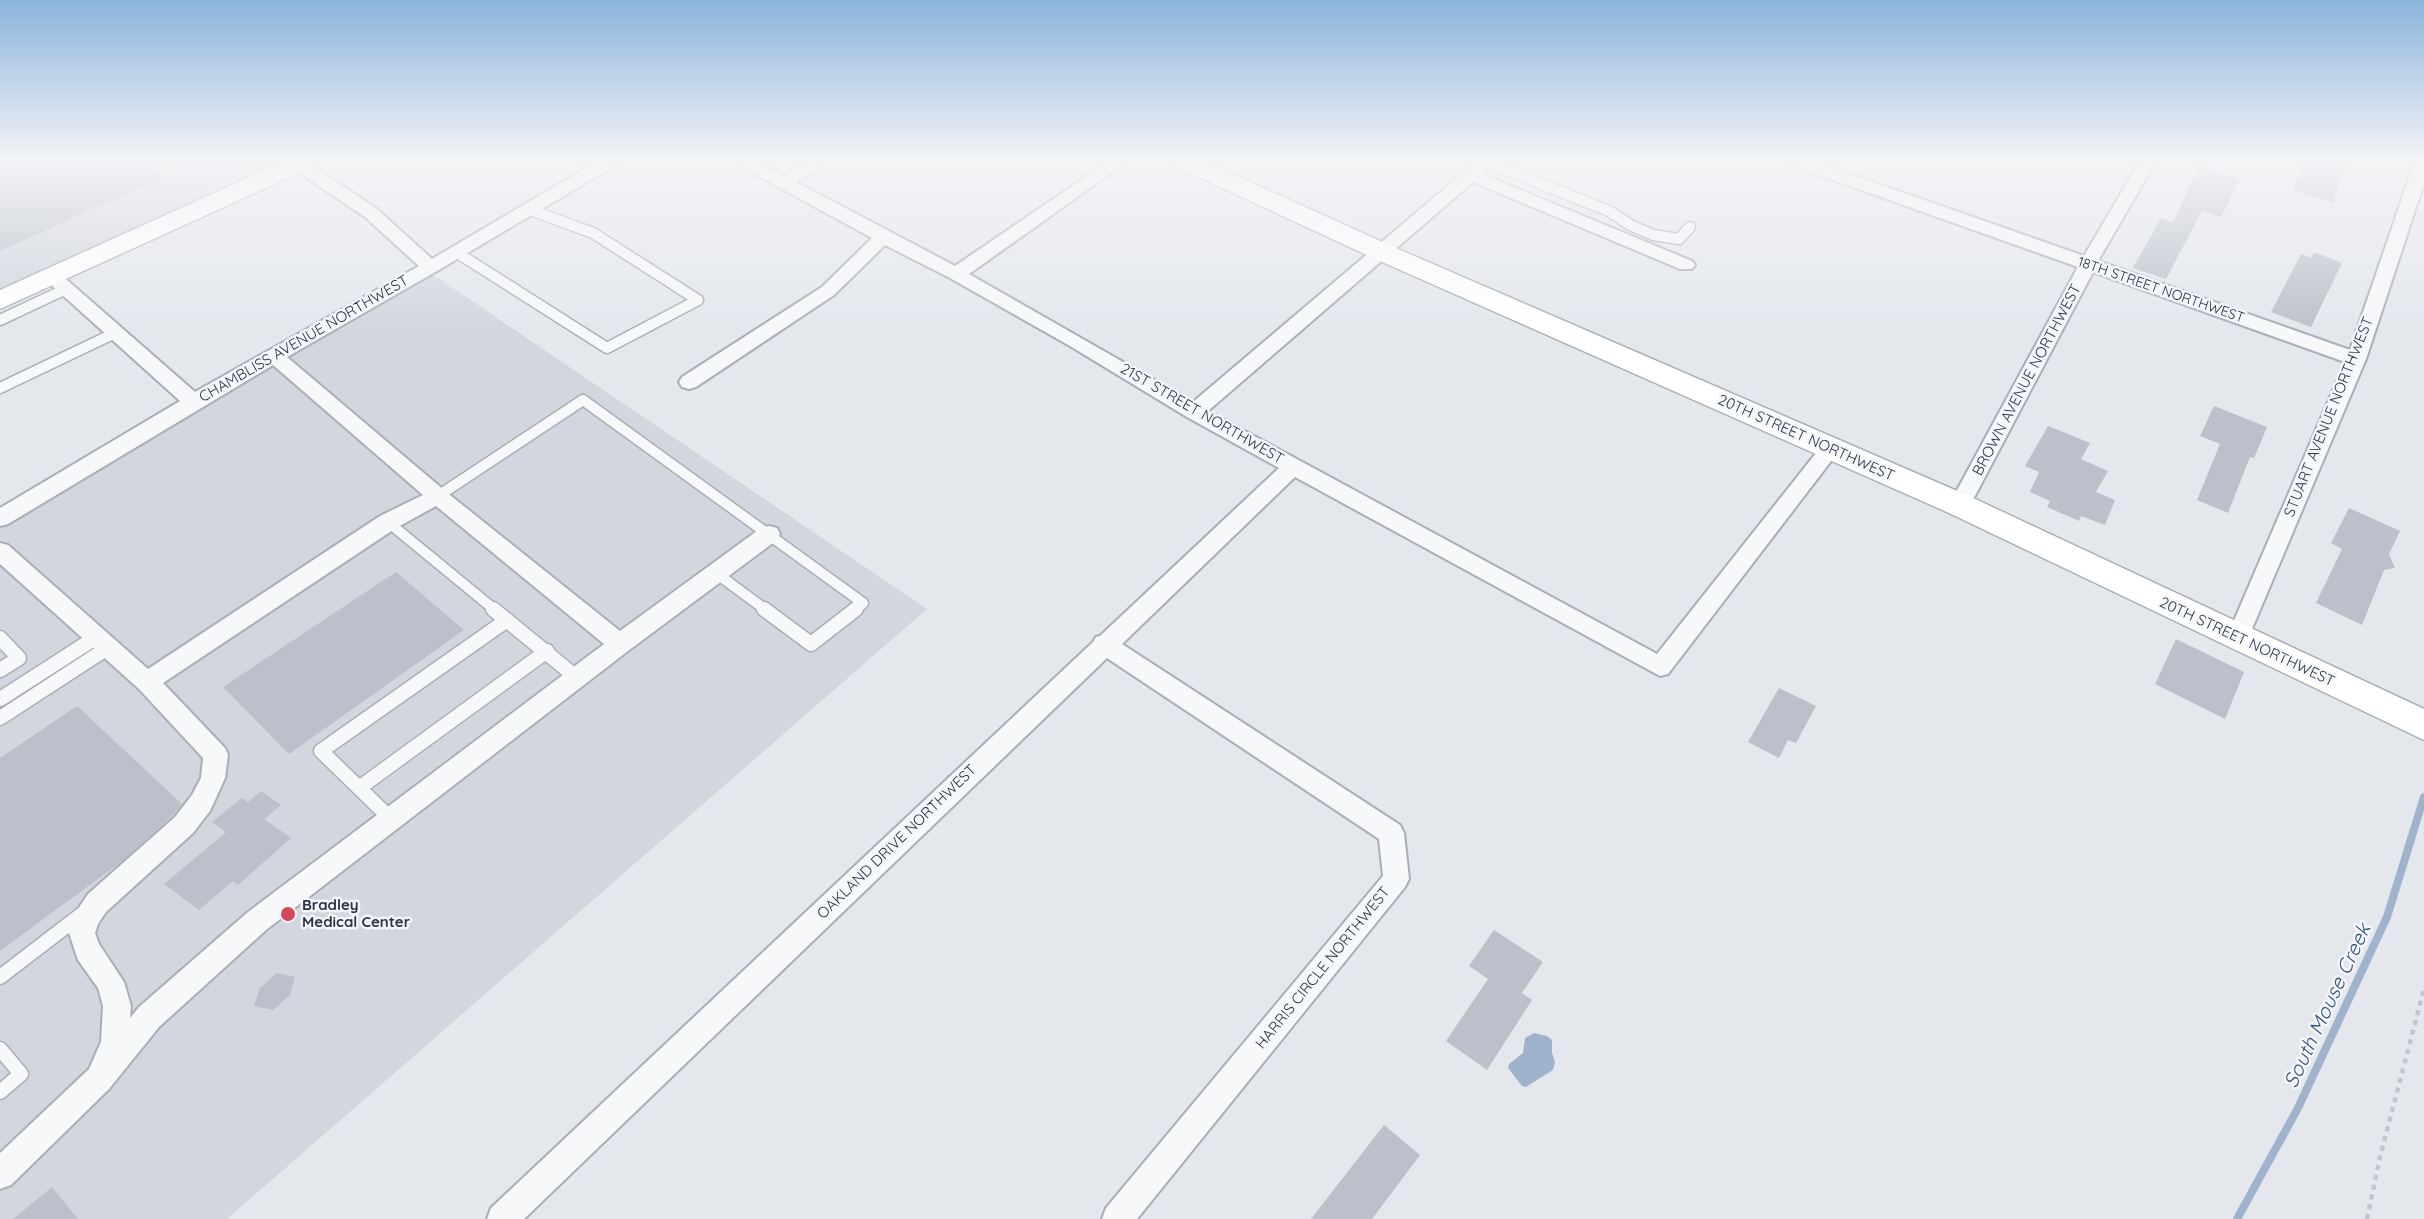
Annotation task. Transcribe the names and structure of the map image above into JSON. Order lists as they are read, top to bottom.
{
  "streets": {
    "street": [
      "18TH STREET NORTHWEST",
      "CHAMBLISS AVENUE NORTHWEST",
      "BROWN AVENUE NORTHWEST",
      "21ST STREET NORTHWEST",
      "STUART AVENUE NORTHWEST",
      "20TH STREET NORTHWEST",
      "OAKLAND DRIVE NORTHWEST",
      "HARRIS CIRCLE NORTHWEST"
    ]
  },
  "crossings": [
    ["18TH STREET NORTHWEST", "BROWN AVENUE NORTHWEST"],
    ["18TH STREET NORTHWEST", "STUART AVENUE NORTHWEST"],
    ["BROWN AVENUE NORTHWEST", "20TH STREET NORTHWEST"],
    ["21ST STREET NORTHWEST", "20TH STREET NORTHWEST"],
    ["21ST STREET NORTHWEST", "OAKLAND DRIVE NORTHWEST"],
    ["STUART AVENUE NORTHWEST", "20TH STREET NORTHWEST"],
    ["OAKLAND DRIVE NORTHWEST", "HARRIS CIRCLE NORTHWEST"]
  ],
  "water": ["South Mouse Creek"],
  "places": ["Bradley Medical Center"]
}
